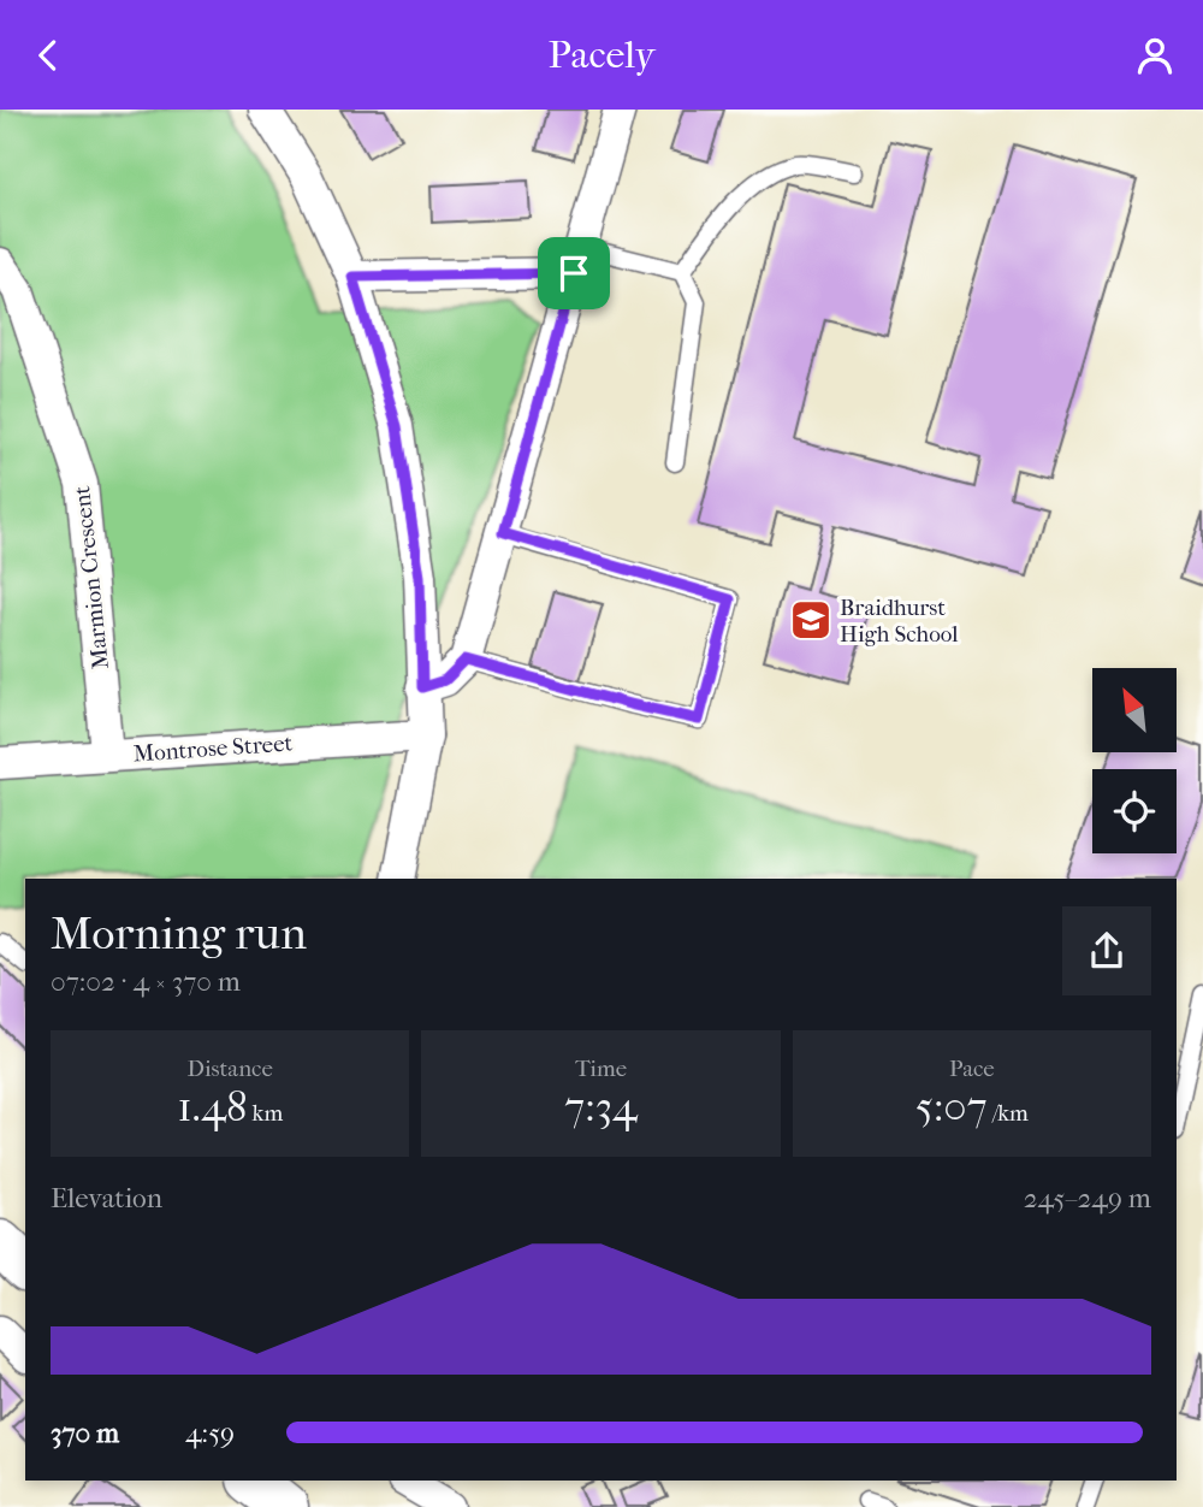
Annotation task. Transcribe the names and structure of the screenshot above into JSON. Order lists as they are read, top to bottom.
{
  "streets": {
    "street": ["Marmion Crescent", "Montrose Street"]
  },
  "crossings": [
    ["Marmion Crescent", "Montrose Street"]
  ],
  "places": {
    "school or university": ["Braidhurst High School"]
  },
  "north": "top left",
  "page": {
    "header": "Pacely",
    "heading": ["Morning run", "07:02 · 4 × 370 m"],
    "stats": [
      ["Distance", "1.48 km"],
      ["Time", "7:34"],
      ["Pace", "5:07 /km"]
    ],
    "chart": ["Elevation", "245–249 m"],
    "list": [
      {
        "name": "370 m",
        "note": "4:59"
      }
    ]
  }
}
